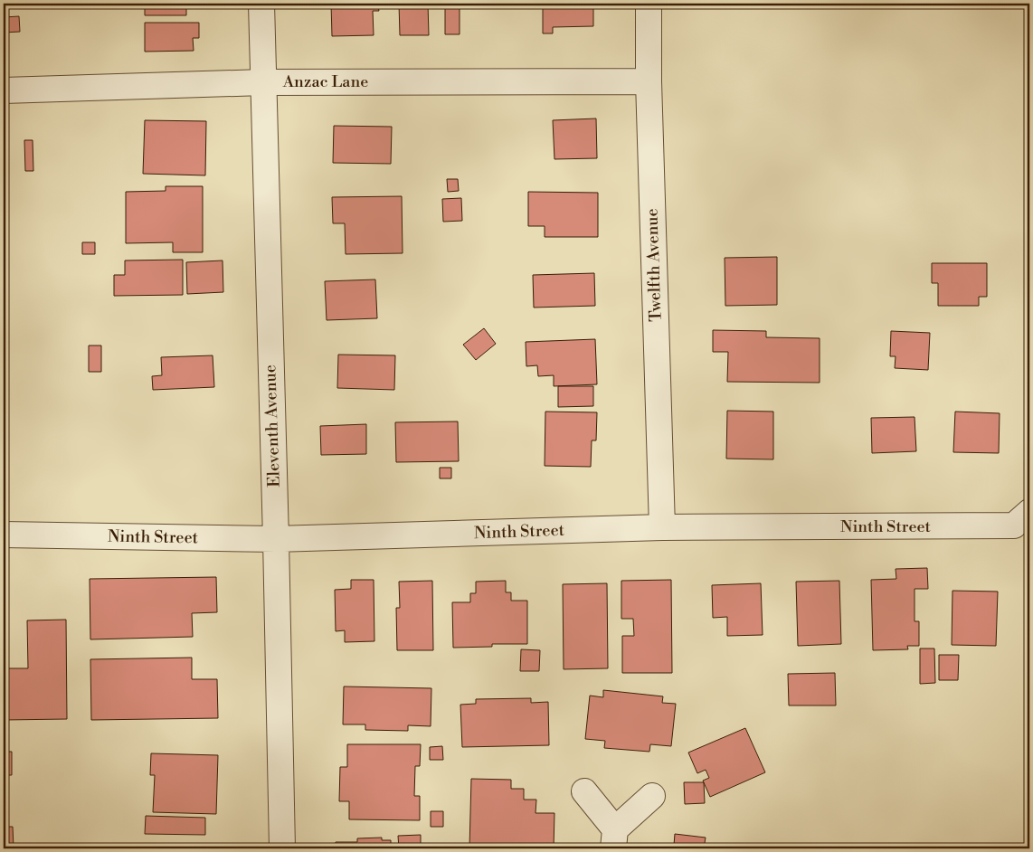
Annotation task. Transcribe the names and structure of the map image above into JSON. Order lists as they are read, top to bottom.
{
  "streets": {
    "street": [
      "Anzac Lane",
      "Twelfth Avenue",
      "Eleventh Avenue",
      "Ninth Street"
    ]
  },
  "crossings": [
    ["Anzac Lane", "Twelfth Avenue"],
    ["Anzac Lane", "Eleventh Avenue"],
    ["Twelfth Avenue", "Ninth Street"],
    ["Eleventh Avenue", "Ninth Street"]
  ]
}
